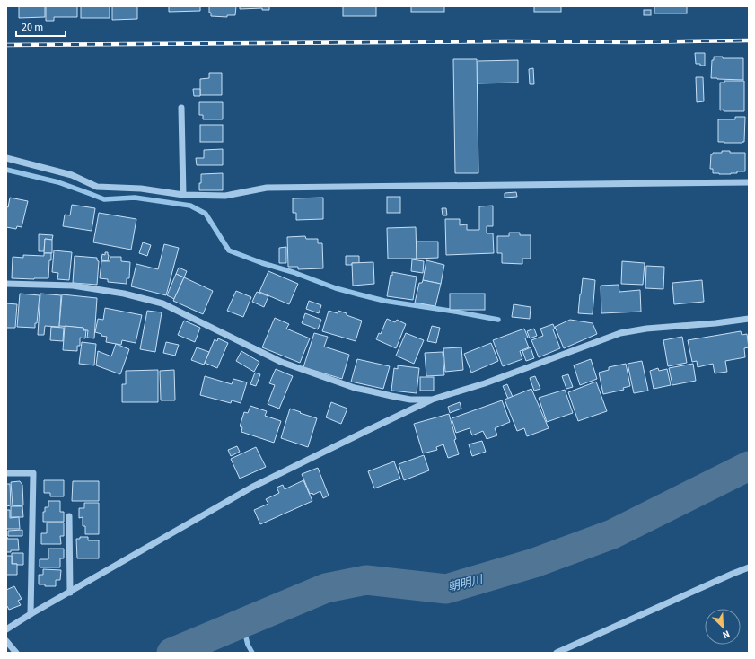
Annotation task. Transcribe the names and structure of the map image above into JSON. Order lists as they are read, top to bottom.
{
  "water": ["朝明川"],
  "scale_bar": "20 m",
  "north": "bottom right"
}
